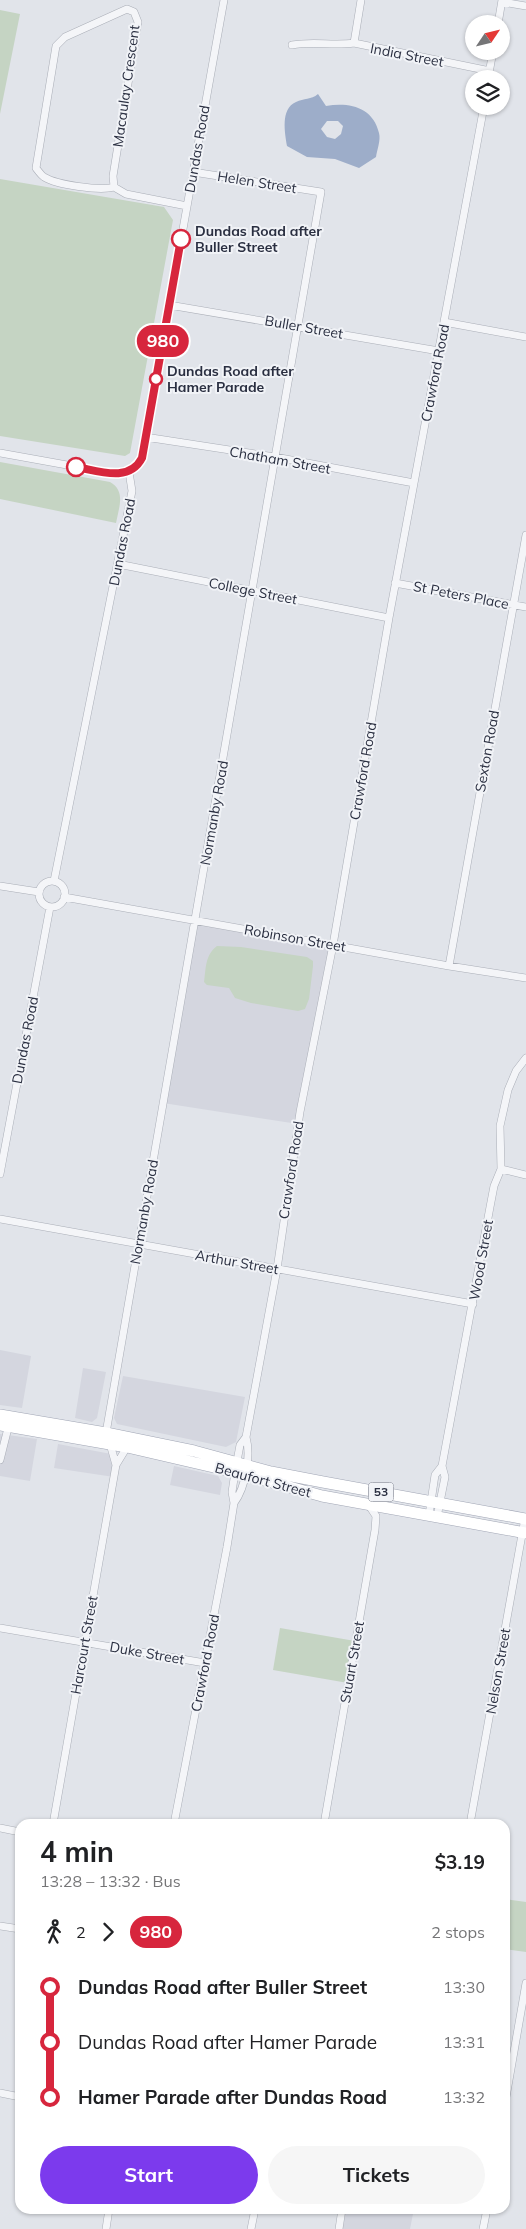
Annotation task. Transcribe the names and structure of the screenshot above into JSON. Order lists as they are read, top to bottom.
{
  "streets": {
    "main road": ["Beaufort Street", "53"],
    "street": [
      "India Street",
      "Macaulay Crescent",
      "Dundas Road",
      "Helen Street",
      "Buller Street",
      "Crawford Road",
      "Chatham Street",
      "College Street",
      "St Peters Place",
      "Sexton Road",
      "Normanby Road",
      "Robinson Street",
      "Wood Street",
      "Arthur Street",
      "Harcourt Street",
      "Duke Street",
      "Stuart Street",
      "Nelson Street"
    ]
  },
  "crossings": [
    ["Macaulay Crescent", "Dundas Road"],
    ["Dundas Road", "Helen Street"],
    ["Dundas Road", "Buller Street"],
    ["Dundas Road", "Chatham Street"],
    ["Dundas Road", "College Street"],
    ["Dundas Road", "Robinson Street"],
    ["Helen Street", "Normanby Road"],
    ["Buller Street", "Crawford Road"],
    ["Buller Street", "Normanby Road"],
    ["Crawford Road", "Chatham Street"],
    ["Crawford Road", "College Street"],
    ["Crawford Road", "St Peters Place"],
    ["Crawford Road", "Robinson Street"],
    ["Crawford Road", "Arthur Street"],
    ["Crawford Road", "Beaufort Street"],
    ["Crawford Road", "Duke Street"],
    ["Chatham Street", "Normanby Road"],
    ["College Street", "Normanby Road"],
    ["St Peters Place", "Sexton Road"],
    ["Sexton Road", "Robinson Street"],
    ["Normanby Road", "Robinson Street"],
    ["Normanby Road", "Arthur Street"],
    ["Normanby Road", "Beaufort Street"],
    ["Normanby Road", "Harcourt Street"],
    ["Wood Street", "Arthur Street"],
    ["Wood Street", "Beaufort Street"],
    ["Beaufort Street", "Harcourt Street"],
    ["Beaufort Street", "Stuart Street"],
    ["Beaufort Street", "Nelson Street"],
    ["Harcourt Street", "Duke Street"]
  ],
  "places": ["Dundas Road after Buller Street", "Dundas Road after Hamer Parade"],
  "lines": ["bus line 980"],
  "north": "top right",
  "page": {
    "on_map": "980",
    "heading": ["4 min", "13:28 – 13:32 · Bus", "$3.19"],
    "legs": ["2", "980", "2 stops"],
    "list": [
      {
        "name": "Dundas Road after Buller Street",
        "value": "13:30"
      },
      {
        "name": "Dundas Road after Hamer Parade",
        "value": "13:31"
      },
      {
        "name": "Hamer Parade after Dundas Road",
        "value": "13:32"
      }
    ],
    "buttons": ["Start", "Tickets"]
  }
}
